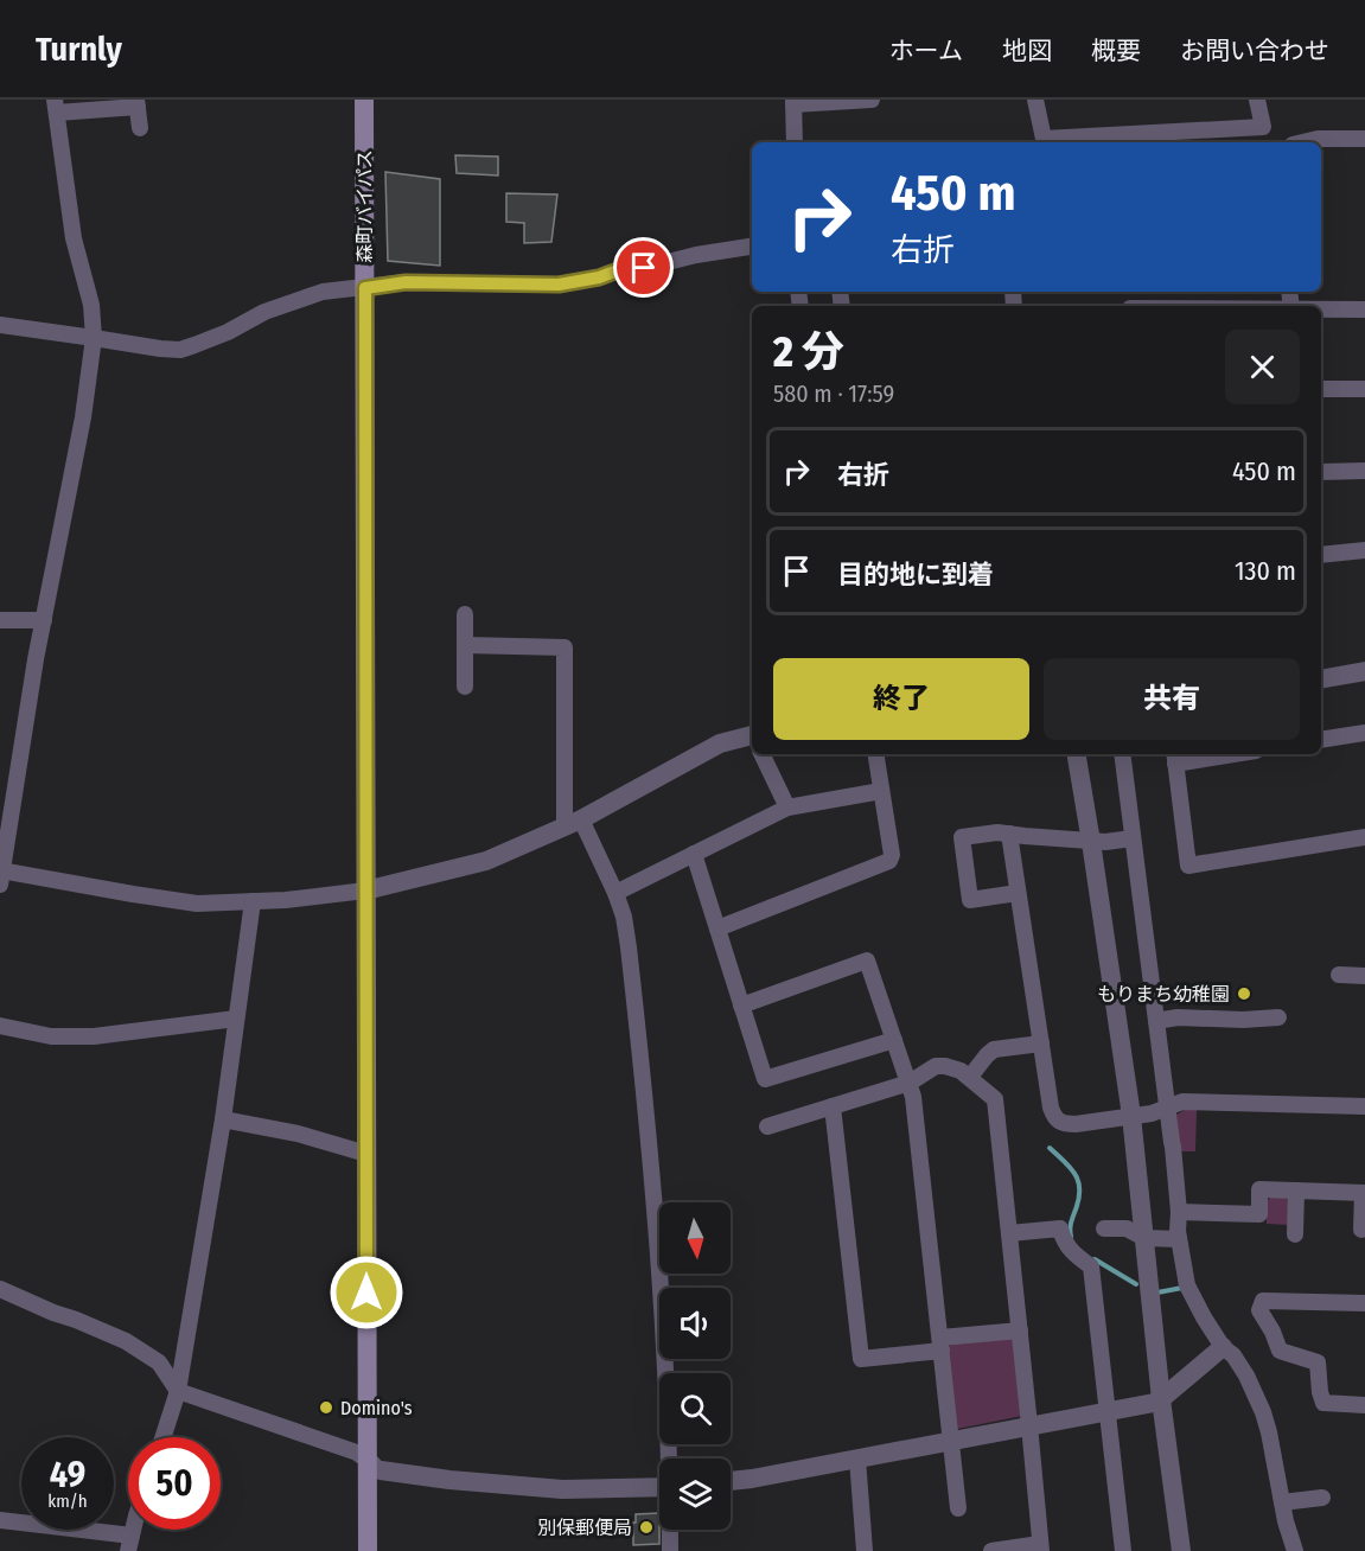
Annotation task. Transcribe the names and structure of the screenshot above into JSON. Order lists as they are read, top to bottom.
{
  "streets": {
    "main road": ["森町バイパス"]
  },
  "places": ["もりまち幼稚園", "Domino's", "別保郵便局"],
  "north": "bottom",
  "page": {
    "header": "Turnly",
    "nav": [
      "ホーム",
      "地図",
      "概要",
      "お問い合わせ"
    ],
    "turn": ["450 m", "右折"],
    "heading": ["2 分", "580 m · 17:59"],
    "list": [
      {
        "name": "右折",
        "value": "450 m"
      },
      {
        "name": "目的地に到着",
        "value": "130 m"
      }
    ],
    "buttons": ["終了", "共有"],
    "speed": "49 km/h",
    "limit": "50"
  }
}
